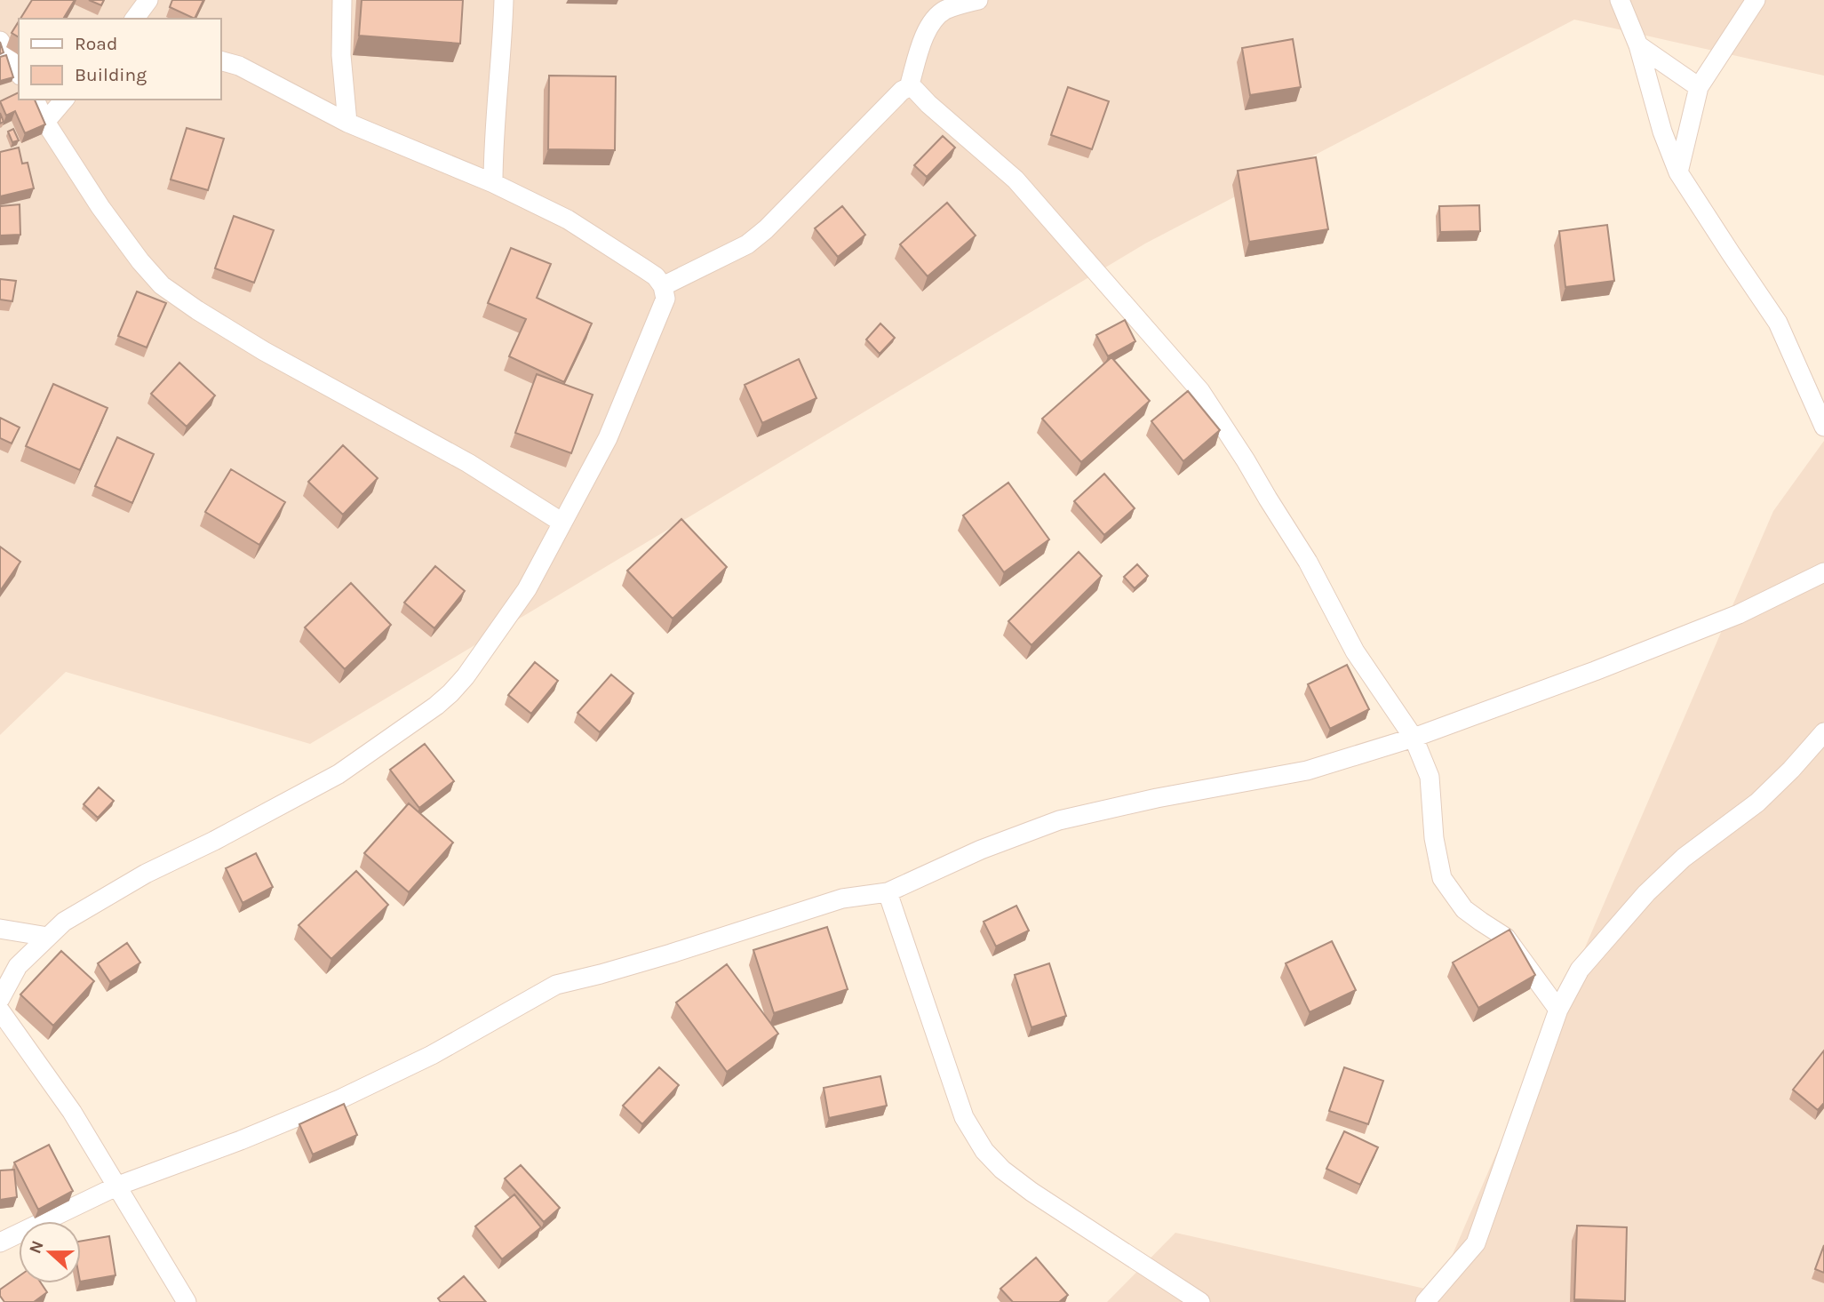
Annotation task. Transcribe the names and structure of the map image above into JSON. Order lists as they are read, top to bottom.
{
  "legend": ["Road", "Building"],
  "north": "left"
}
